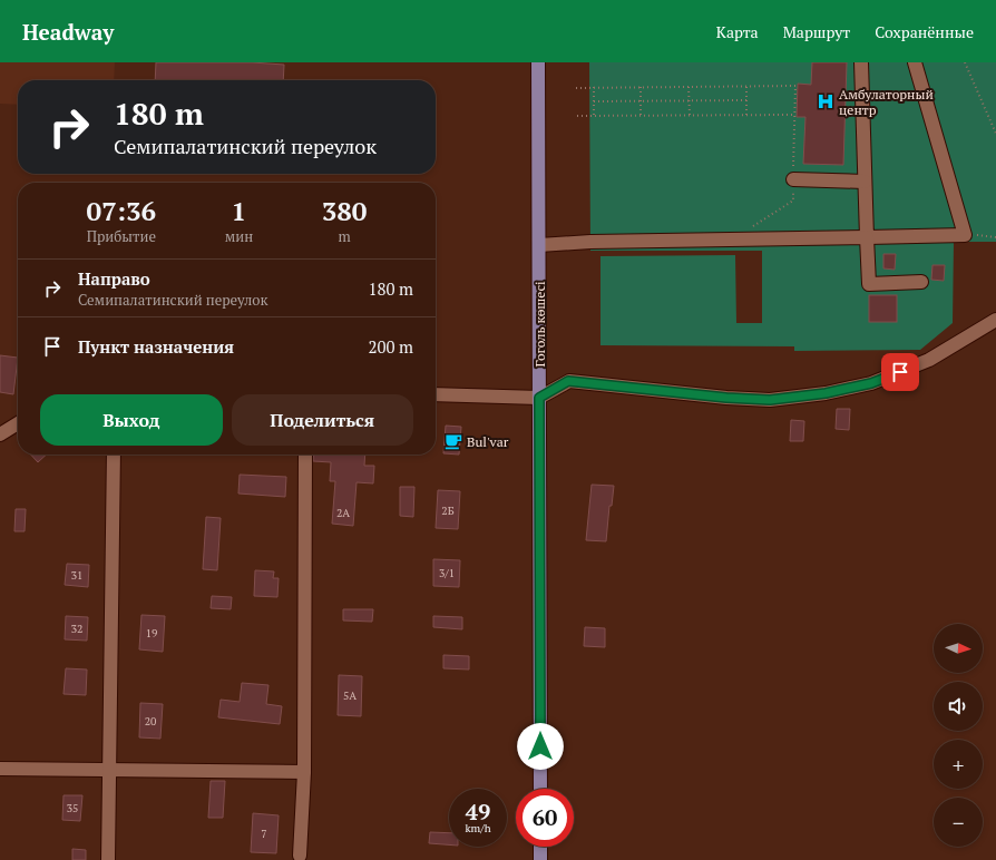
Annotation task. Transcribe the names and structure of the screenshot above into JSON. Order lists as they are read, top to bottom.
{
  "streets": {
    "main road": ["Гоголь көшесі"]
  },
  "places": {
    "hospital": ["Амбулаторный центр"],
    "cafe": ["Bul'var"]
  },
  "house_numbers": [
    "2Б",
    "2А",
    "3/1",
    "31",
    "32",
    "19",
    "5А",
    "20",
    "35",
    "7"
  ],
  "north": "right",
  "page": {
    "header": "Headway",
    "nav": ["Карта", "Маршрут", "Сохранённые"],
    "turn": ["180 m", "Семипалатинский переулок"],
    "eta": [
      "07:36",
      "Прибытие",
      "1",
      "мин",
      "380",
      "m"
    ],
    "list": [
      {
        "name": "Направо",
        "note": "Семипалатинский переулок",
        "value": "180 m"
      },
      {
        "name": "Пункт назначения",
        "value": "200 m"
      }
    ],
    "buttons": ["Выход", "Поделиться"],
    "map_buttons": ["+", "−"],
    "speed": "49 km/h",
    "limit": "60"
  }
}
